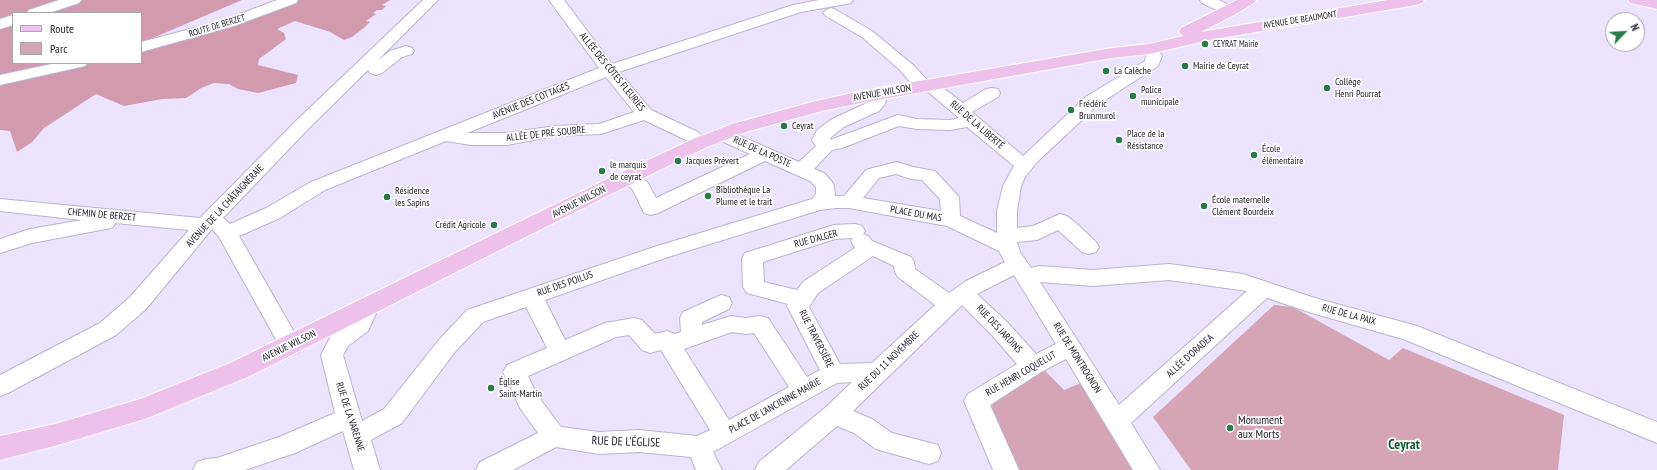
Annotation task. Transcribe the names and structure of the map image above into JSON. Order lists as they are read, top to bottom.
{
  "streets": {
    "main road": ["AVENUE DE BEAUMONT", "AVENUE WILSON"],
    "street": [
      "ROUTE DE BERZET",
      "ALLÉE DES CÔTES FLEURIES",
      "AVENUE DES COTTAGES",
      "RUE DE LA LIBERTÉ",
      "ALLÉE DE PRÉ SOUBRE",
      "RUE DE LA POSTE",
      "AVENUE DE LA CHÂTAIGNERAIE",
      "PLACE DU MAS",
      "CHEMIN DE BERZET",
      "RUE D'ALGER",
      "RUE DES POILUS",
      "RUE DE LA PAIX",
      "RUE DES JARDINS",
      "RUE TRAVERSIÈRE",
      "ALLÉE D'ORADEA",
      "RUE DE MONTROGNON",
      "RUE DU 11 NOVEMBRE",
      "RUE HENRI COQUELUT",
      "PLACE DE L'ANCIENNE MAIRIE",
      "RUE DE LA VARENNE",
      "RUE DE L'ÉGLISE"
    ]
  },
  "crossings": [
    ["AVENUE DE BEAUMONT", "AVENUE WILSON"],
    ["ALLÉE DES CÔTES FLEURIES", "AVENUE WILSON"],
    ["ALLÉE DES CÔTES FLEURIES", "AVENUE DES COTTAGES"],
    ["ALLÉE DES CÔTES FLEURIES", "ALLÉE DE PRÉ SOUBRE"],
    ["AVENUE WILSON", "RUE DE LA LIBERTÉ"],
    ["AVENUE WILSON", "RUE DE LA POSTE"],
    ["AVENUE WILSON", "RUE DE LA VARENNE"],
    ["AVENUE DES COTTAGES", "ALLÉE DE PRÉ SOUBRE"],
    ["AVENUE DE LA CHÂTAIGNERAIE", "CHEMIN DE BERZET"],
    ["PLACE DU MAS", "RUE DES POILUS"],
    ["PLACE DU MAS", "RUE DE LA PAIX"],
    ["PLACE DU MAS", "RUE DE MONTROGNON"],
    ["PLACE DU MAS", "RUE DU 11 NOVEMBRE"],
    ["RUE D'ALGER", "RUE TRAVERSIÈRE"],
    ["RUE DES POILUS", "RUE DE LA VARENNE"],
    ["RUE DE LA PAIX", "ALLÉE D'ORADEA"],
    ["RUE DE LA PAIX", "RUE DE MONTROGNON"],
    ["RUE DE LA PAIX", "RUE DU 11 NOVEMBRE"],
    ["RUE DES JARDINS", "RUE DU 11 NOVEMBRE"],
    ["RUE DES JARDINS", "RUE HENRI COQUELUT"],
    ["RUE TRAVERSIÈRE", "PLACE DE L'ANCIENNE MAIRIE"],
    ["ALLÉE D'ORADEA", "RUE DE MONTROGNON"],
    ["RUE DE MONTROGNON", "RUE DU 11 NOVEMBRE"],
    ["RUE DE MONTROGNON", "RUE HENRI COQUELUT"],
    ["RUE DU 11 NOVEMBRE", "PLACE DE L'ANCIENNE MAIRIE"],
    ["PLACE DE L'ANCIENNE MAIRIE", "RUE DE L'ÉGLISE"]
  ],
  "districts": ["Ceyrat"],
  "places": [
    "CEYRAT Mairie",
    "Mairie de Ceyrat",
    "La Calèche",
    "Collège Henri Pourrat",
    "Police municipale",
    "Frédéric Brunmurol",
    "Ceyrat",
    "Place de la Résistance",
    "École élémentaire",
    "Jacques Prévert",
    "le marquis de ceyrat",
    "Bibliothèque La Plume et le trait",
    "Résidence les Sapins",
    "École maternelle Clément Bourdeix",
    "Crédit Agricole",
    "Église Saint-Martin",
    "Monument aux Morts"
  ],
  "legend": ["Route", "Parc"],
  "north": "top right"
}
